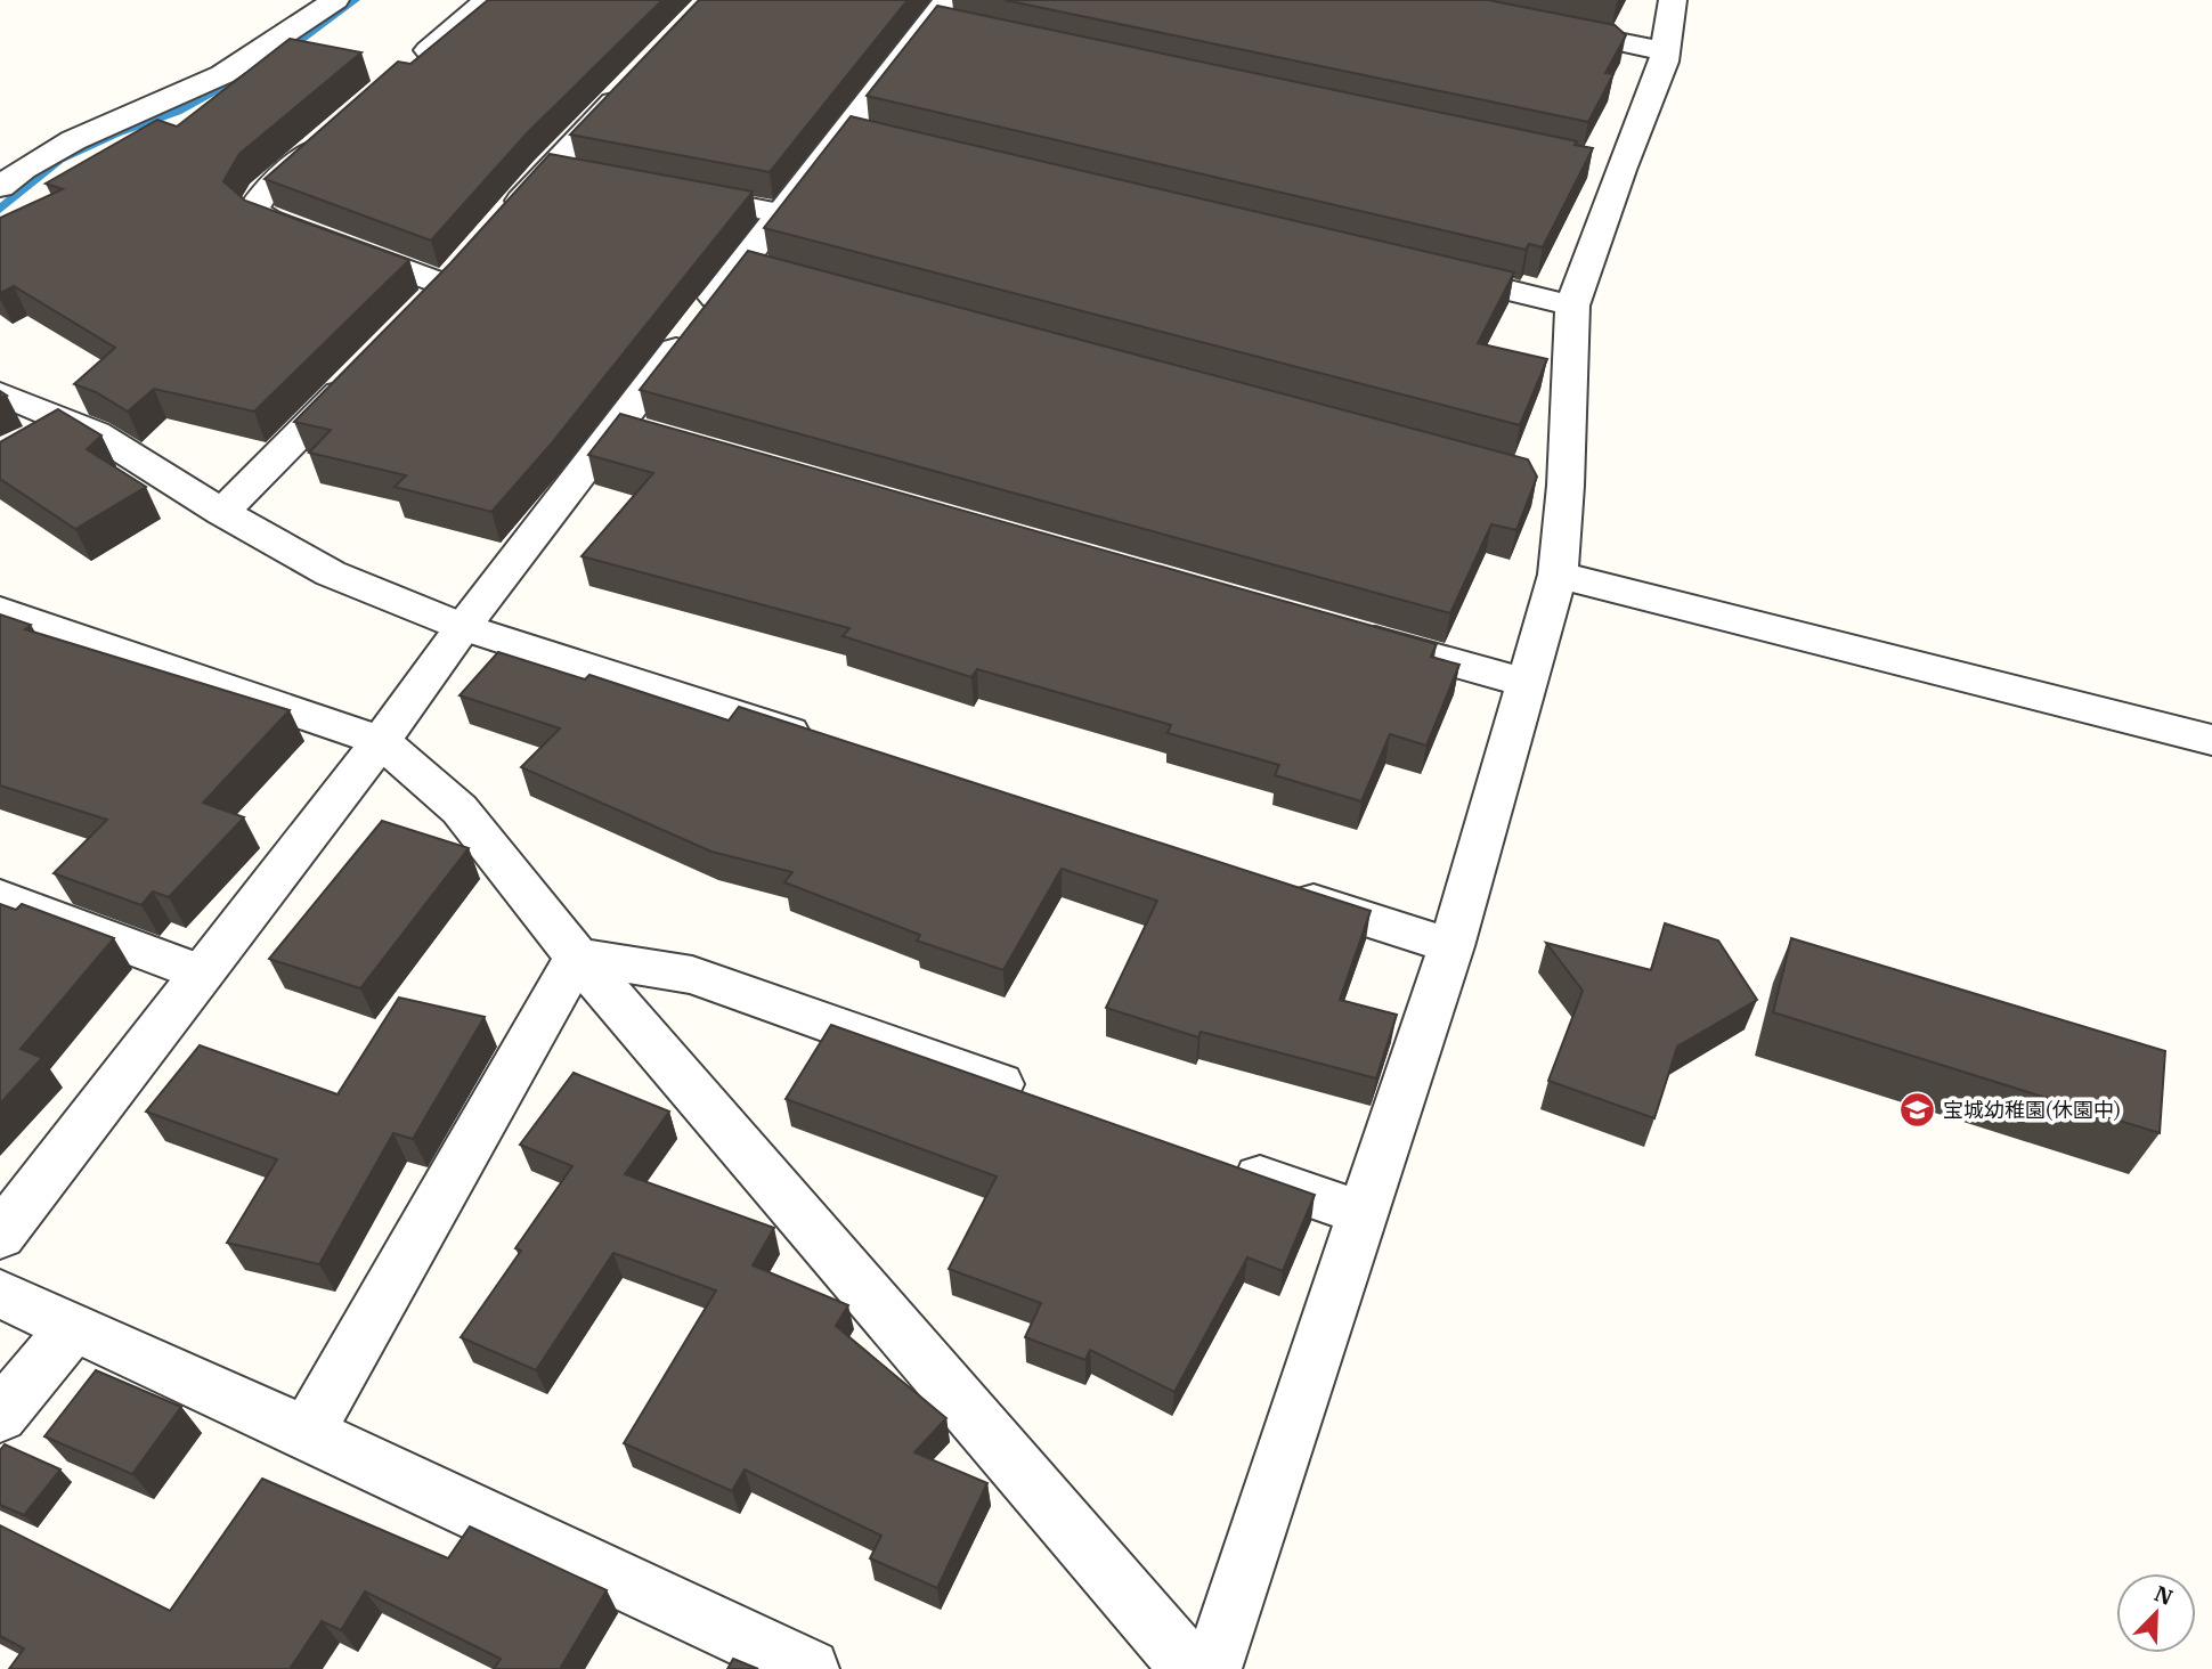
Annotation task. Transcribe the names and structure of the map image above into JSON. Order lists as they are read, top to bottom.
{
  "places": {
    "school or university": ["宝城幼稚園(休園中)"]
  },
  "north": "top right"
}
